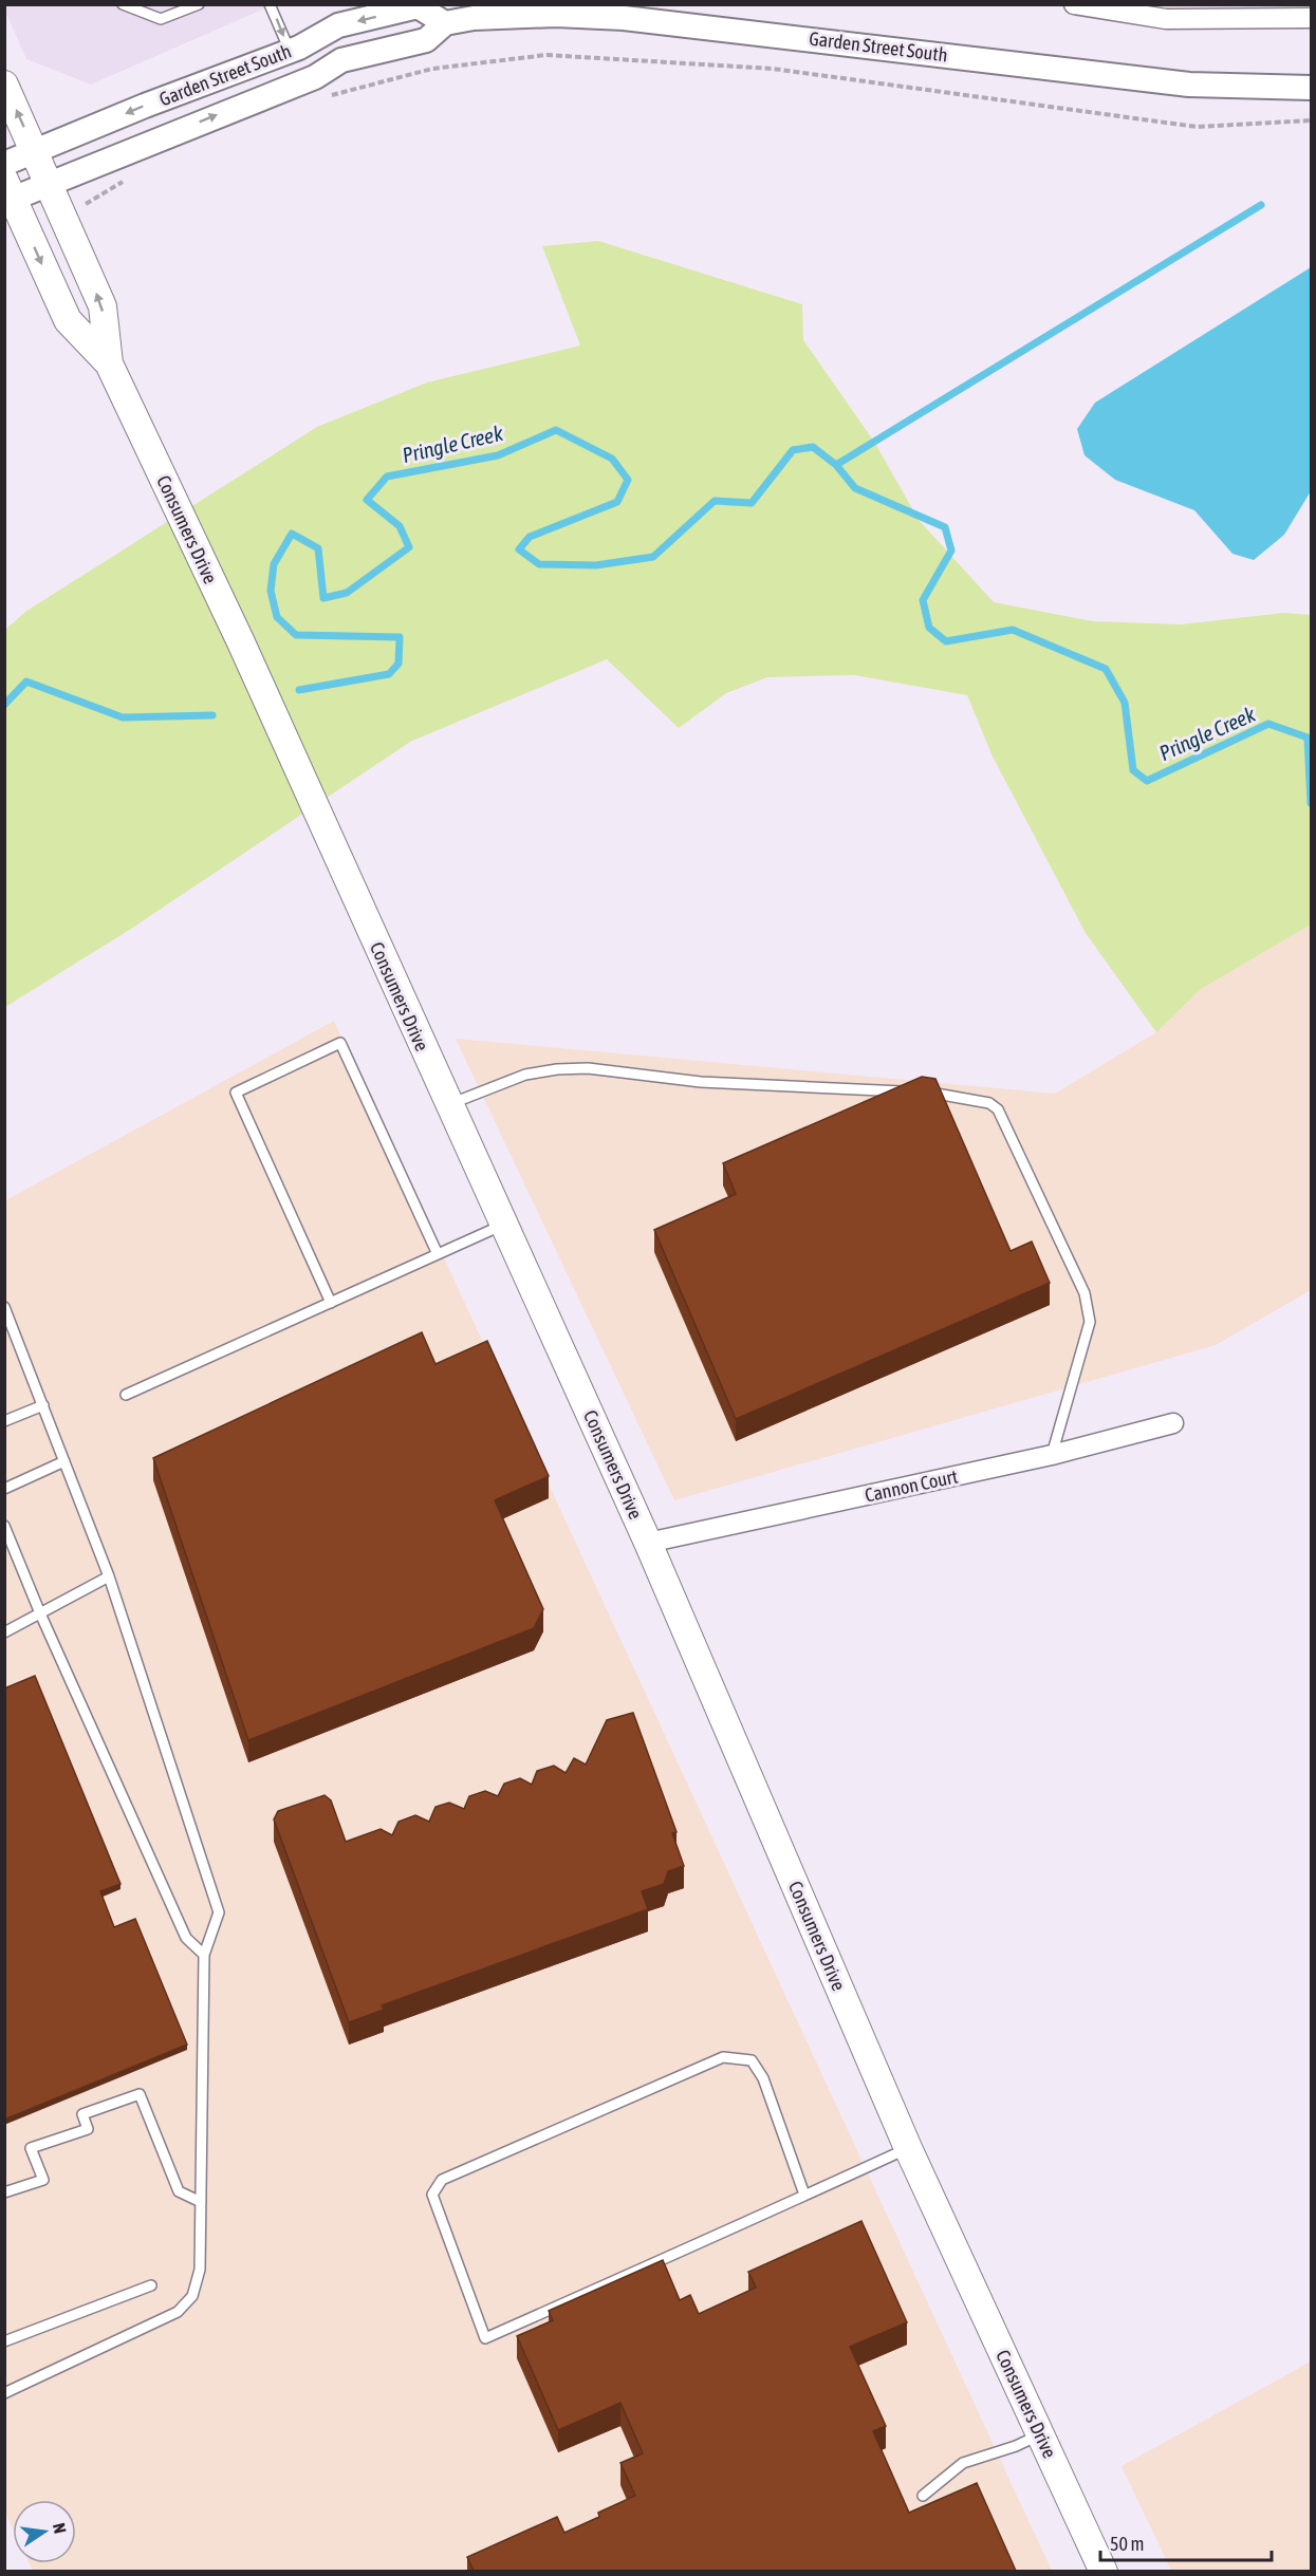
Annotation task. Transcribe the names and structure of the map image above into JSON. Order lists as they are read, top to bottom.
{
  "streets": {
    "main road": ["Consumers Drive"],
    "street": ["Garden Street South", "Cannon Court"]
  },
  "crossings": [
    ["Garden Street South", "Consumers Drive"],
    ["Consumers Drive", "Cannon Court"]
  ],
  "water": ["Pringle Creek"],
  "scale_bar": "50 m",
  "north": "right"
}
